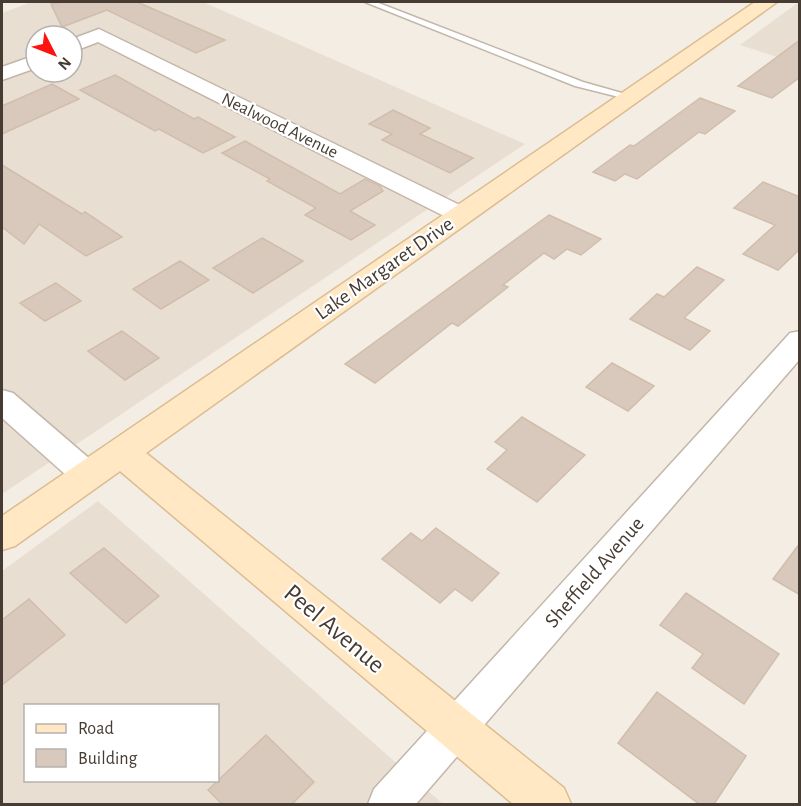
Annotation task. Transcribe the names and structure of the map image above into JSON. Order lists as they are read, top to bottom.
{
  "streets": {
    "street": [
      "Nealwood Avenue",
      "Lake Margaret Drive",
      "Sheffield Avenue",
      "Peel Avenue"
    ]
  },
  "crossings": [
    ["Nealwood Avenue", "Lake Margaret Drive"],
    ["Lake Margaret Drive", "Peel Avenue"],
    ["Sheffield Avenue", "Peel Avenue"]
  ],
  "legend": ["Road", "Building"],
  "north": "bottom right"
}
